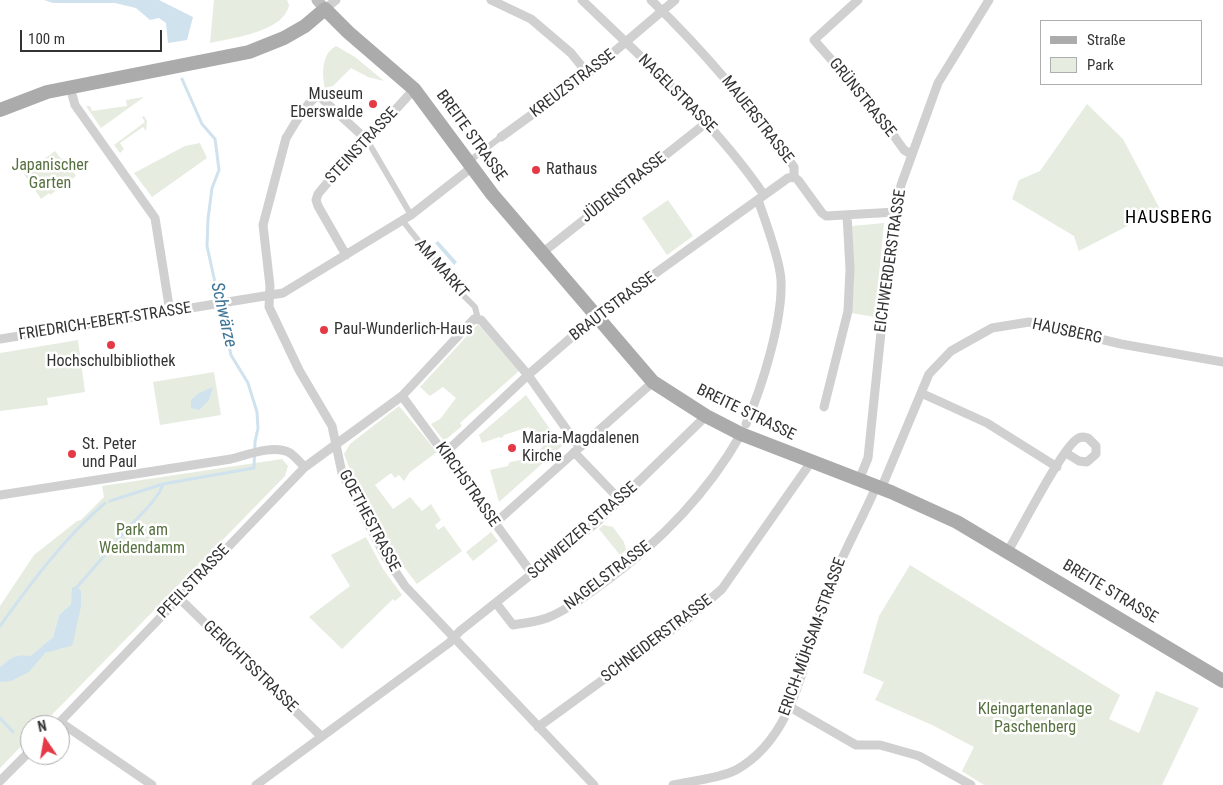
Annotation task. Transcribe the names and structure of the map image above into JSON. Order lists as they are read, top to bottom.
{
  "streets": {
    "main road": ["BREITE STRASSE"],
    "street": [
      "KREUZSTRASSE",
      "NAGELSTRASSE",
      "GRÜNSTRASSE",
      "MAUERSTRASSE",
      "STEINSTRASSE",
      "JÜDENSTRASSE",
      "EICHWERDERSTRASSE",
      "AM MARKT",
      "BRAUTSTRASSE",
      "FRIEDRICH-EBERT-STRASSE",
      "HAUSBERG",
      "KIRCHSTRASSE",
      "GOETHESTRASSE",
      "SCHWEIZER STRASSE",
      "PFEILSTRASSE",
      "ERICH-MÜHSAM-STRASSE",
      "SCHNEIDERSTRASSE",
      "GERICHTSSTRASSE"
    ]
  },
  "crossings": [
    ["KREUZSTRASSE", "NAGELSTRASSE"],
    ["KREUZSTRASSE", "MAUERSTRASSE"],
    ["KREUZSTRASSE", "BREITE STRASSE"],
    ["KREUZSTRASSE", "FRIEDRICH-EBERT-STRASSE"],
    ["NAGELSTRASSE", "BREITE STRASSE"],
    ["NAGELSTRASSE", "JÜDENSTRASSE"],
    ["NAGELSTRASSE", "BRAUTSTRASSE"],
    ["NAGELSTRASSE", "SCHWEIZER STRASSE"],
    ["GRÜNSTRASSE", "EICHWERDERSTRASSE"],
    ["MAUERSTRASSE", "EICHWERDERSTRASSE"],
    ["MAUERSTRASSE", "BRAUTSTRASSE"],
    ["BREITE STRASSE", "STEINSTRASSE"],
    ["BREITE STRASSE", "JÜDENSTRASSE"],
    ["BREITE STRASSE", "EICHWERDERSTRASSE"],
    ["BREITE STRASSE", "BRAUTSTRASSE"],
    ["BREITE STRASSE", "FRIEDRICH-EBERT-STRASSE"],
    ["BREITE STRASSE", "HAUSBERG"],
    ["BREITE STRASSE", "SCHWEIZER STRASSE"],
    ["BREITE STRASSE", "ERICH-MÜHSAM-STRASSE"],
    ["BREITE STRASSE", "SCHNEIDERSTRASSE"],
    ["STEINSTRASSE", "FRIEDRICH-EBERT-STRASSE"],
    ["STEINSTRASSE", "GOETHESTRASSE"],
    ["AM MARKT", "FRIEDRICH-EBERT-STRASSE"],
    ["AM MARKT", "PFEILSTRASSE"],
    ["BRAUTSTRASSE", "KIRCHSTRASSE"],
    ["FRIEDRICH-EBERT-STRASSE", "GOETHESTRASSE"],
    ["HAUSBERG", "ERICH-MÜHSAM-STRASSE"],
    ["KIRCHSTRASSE", "SCHWEIZER STRASSE"],
    ["KIRCHSTRASSE", "PFEILSTRASSE"],
    ["GOETHESTRASSE", "SCHWEIZER STRASSE"],
    ["GOETHESTRASSE", "PFEILSTRASSE"],
    ["GOETHESTRASSE", "SCHNEIDERSTRASSE"],
    ["SCHWEIZER STRASSE", "GERICHTSSTRASSE"],
    ["PFEILSTRASSE", "GERICHTSSTRASSE"]
  ],
  "districts": ["HAUSBERG"],
  "water": ["Schwärze"],
  "parks": ["Japanischer Garten", "Park am Weidendamm", "Kleingartenanlage Paschenberg"],
  "places": [
    "Museum Eberswalde",
    "Rathaus",
    "Paul-Wunderlich-Haus",
    "Hochschulbibliothek",
    "Maria-Magdalenen Kirche",
    "St. Peter und Paul"
  ],
  "legend": ["Straße", "Park"],
  "scale_bar": "100 m",
  "north": "top"
}
